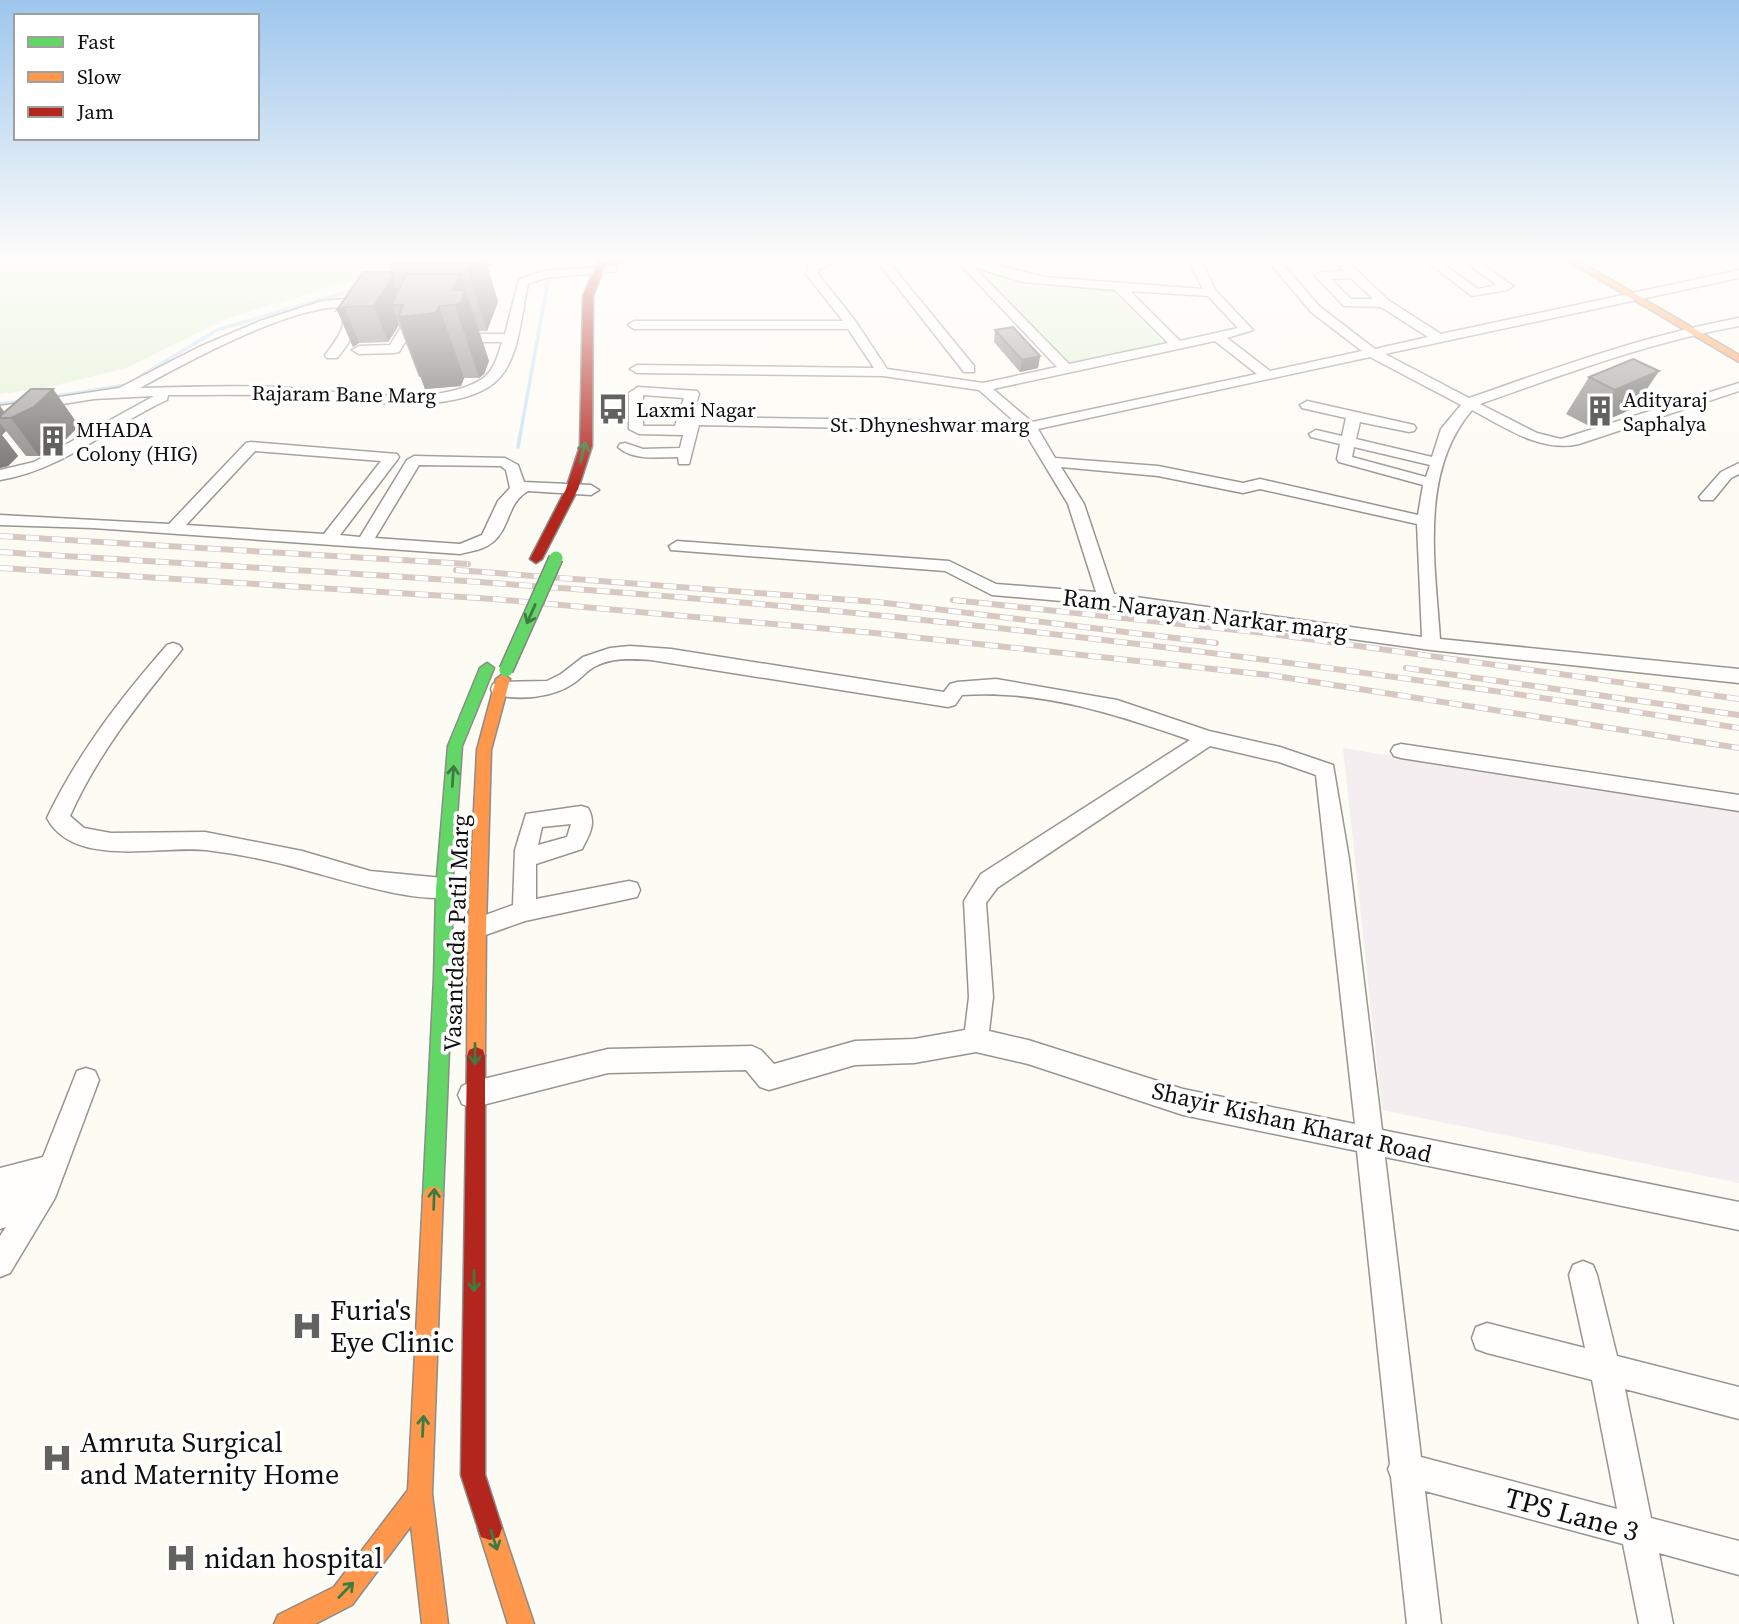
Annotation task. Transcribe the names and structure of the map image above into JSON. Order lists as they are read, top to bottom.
{
  "streets": {
    "main road": ["Vasantdada Patil Marg"],
    "street": [
      "Rajaram Bane Marg",
      "St. Dhyneshwar marg",
      "Ram Narayan Narkar marg",
      "Shayir Kishan Kharat Road",
      "TPS Lane 3"
    ]
  },
  "places": {
    "bus stop": ["Laxmi Nagar"],
    "building": ["Adityaraj Saphalya", "MHADA Colony (HIG)"],
    "hospital": ["Furia's Eye Clinic", "Amruta Surgical and Maternity Home", "nidan hospital"]
  },
  "legend": ["Fast", "Slow", "Jam"]
}
